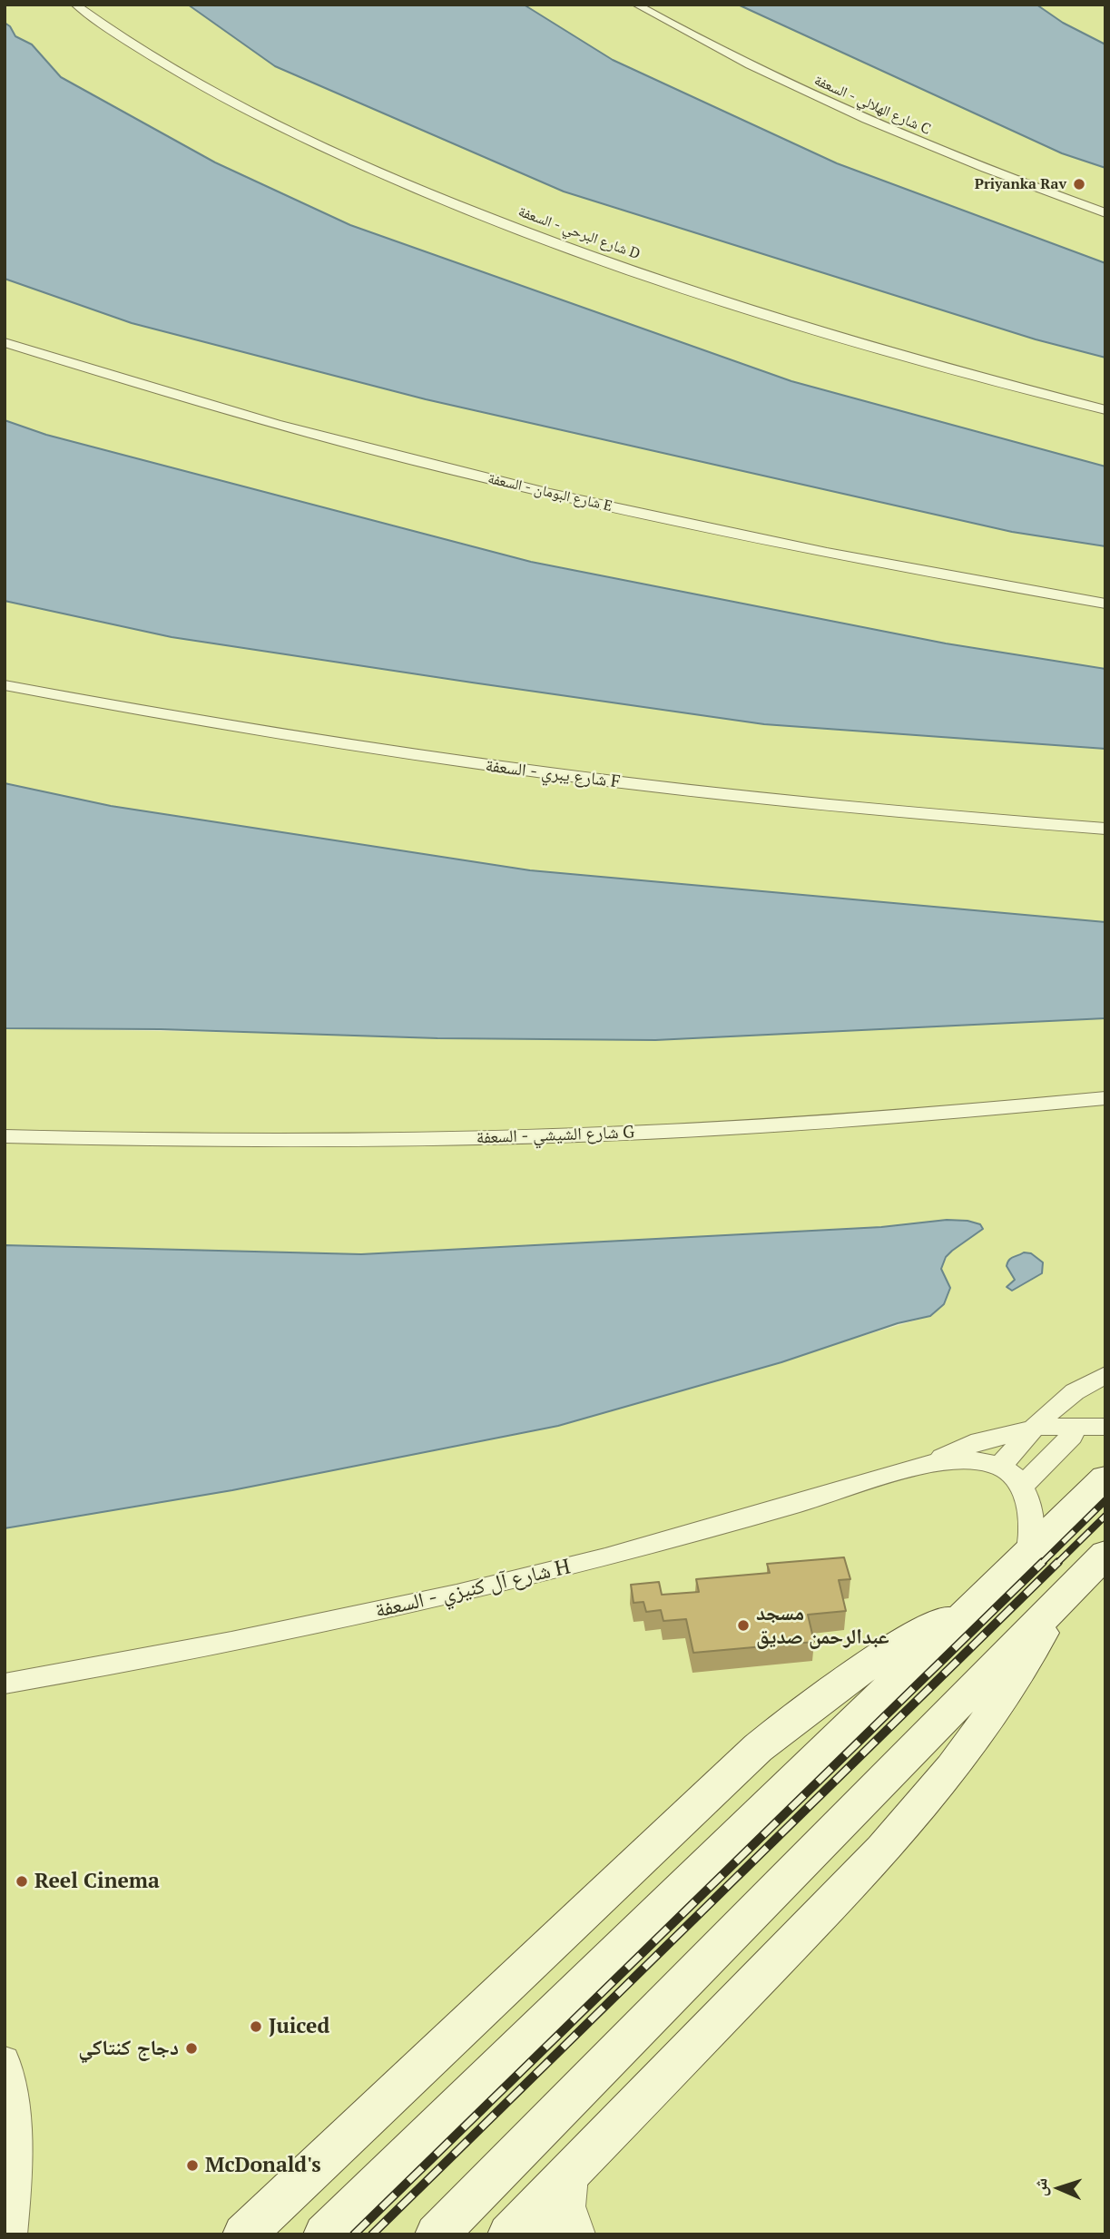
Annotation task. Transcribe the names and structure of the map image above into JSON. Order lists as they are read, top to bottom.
{
  "streets": {
    "street": [
      "شارع الهلالي - السعفة C",
      "شارع البرحي - السعفة D",
      "شارع البومان - السعفة E",
      "شارع يبري - السعفة F",
      "شارع الشيشي - السعفة G",
      "شارع آل كنيزي - السعفة H"
    ]
  },
  "places": [
    "Priyanka Rav",
    "مسجد عبدالرحمن صديق",
    "Reel Cinema",
    "Juiced",
    "دجاج كنتاكي",
    "McDonald's"
  ],
  "north": "left"
}
